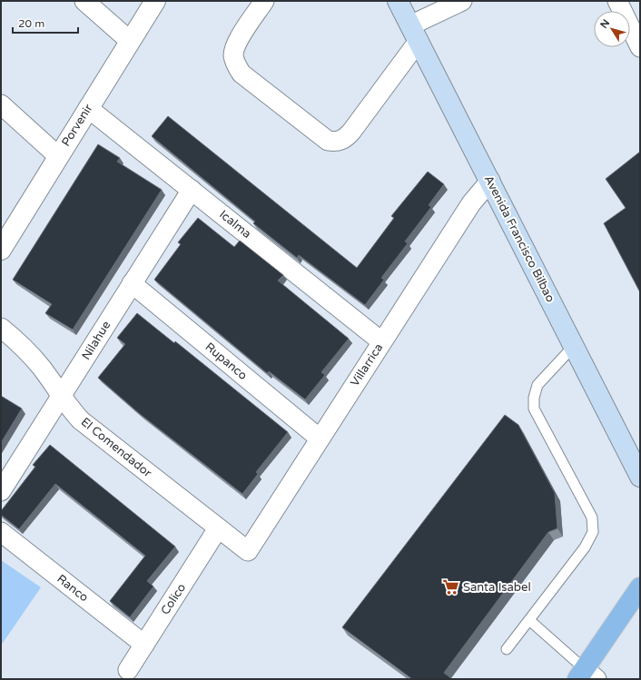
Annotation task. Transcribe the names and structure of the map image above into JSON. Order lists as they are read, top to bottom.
{
  "streets": {
    "main road": ["Avenida Francisco Bilbao"],
    "street": [
      "Porvenir",
      "Icalma",
      "Nilahue",
      "Rupanco",
      "Villarrica",
      "El Comendador",
      "Ranco",
      "Colico"
    ]
  },
  "crossings": [
    ["Porvenir", "Icalma"],
    ["Icalma", "Nilahue"],
    ["Icalma", "Villarrica"],
    ["Avenida Francisco Bilbao", "Villarrica"],
    ["Nilahue", "Rupanco"],
    ["Nilahue", "El Comendador"],
    ["Rupanco", "Villarrica"],
    ["Villarrica", "El Comendador"],
    ["El Comendador", "Colico"],
    ["Ranco", "Colico"]
  ],
  "places": {
    "supermarket": ["Santa Isabel"]
  },
  "scale_bar": "20 m",
  "north": "top left"
}
